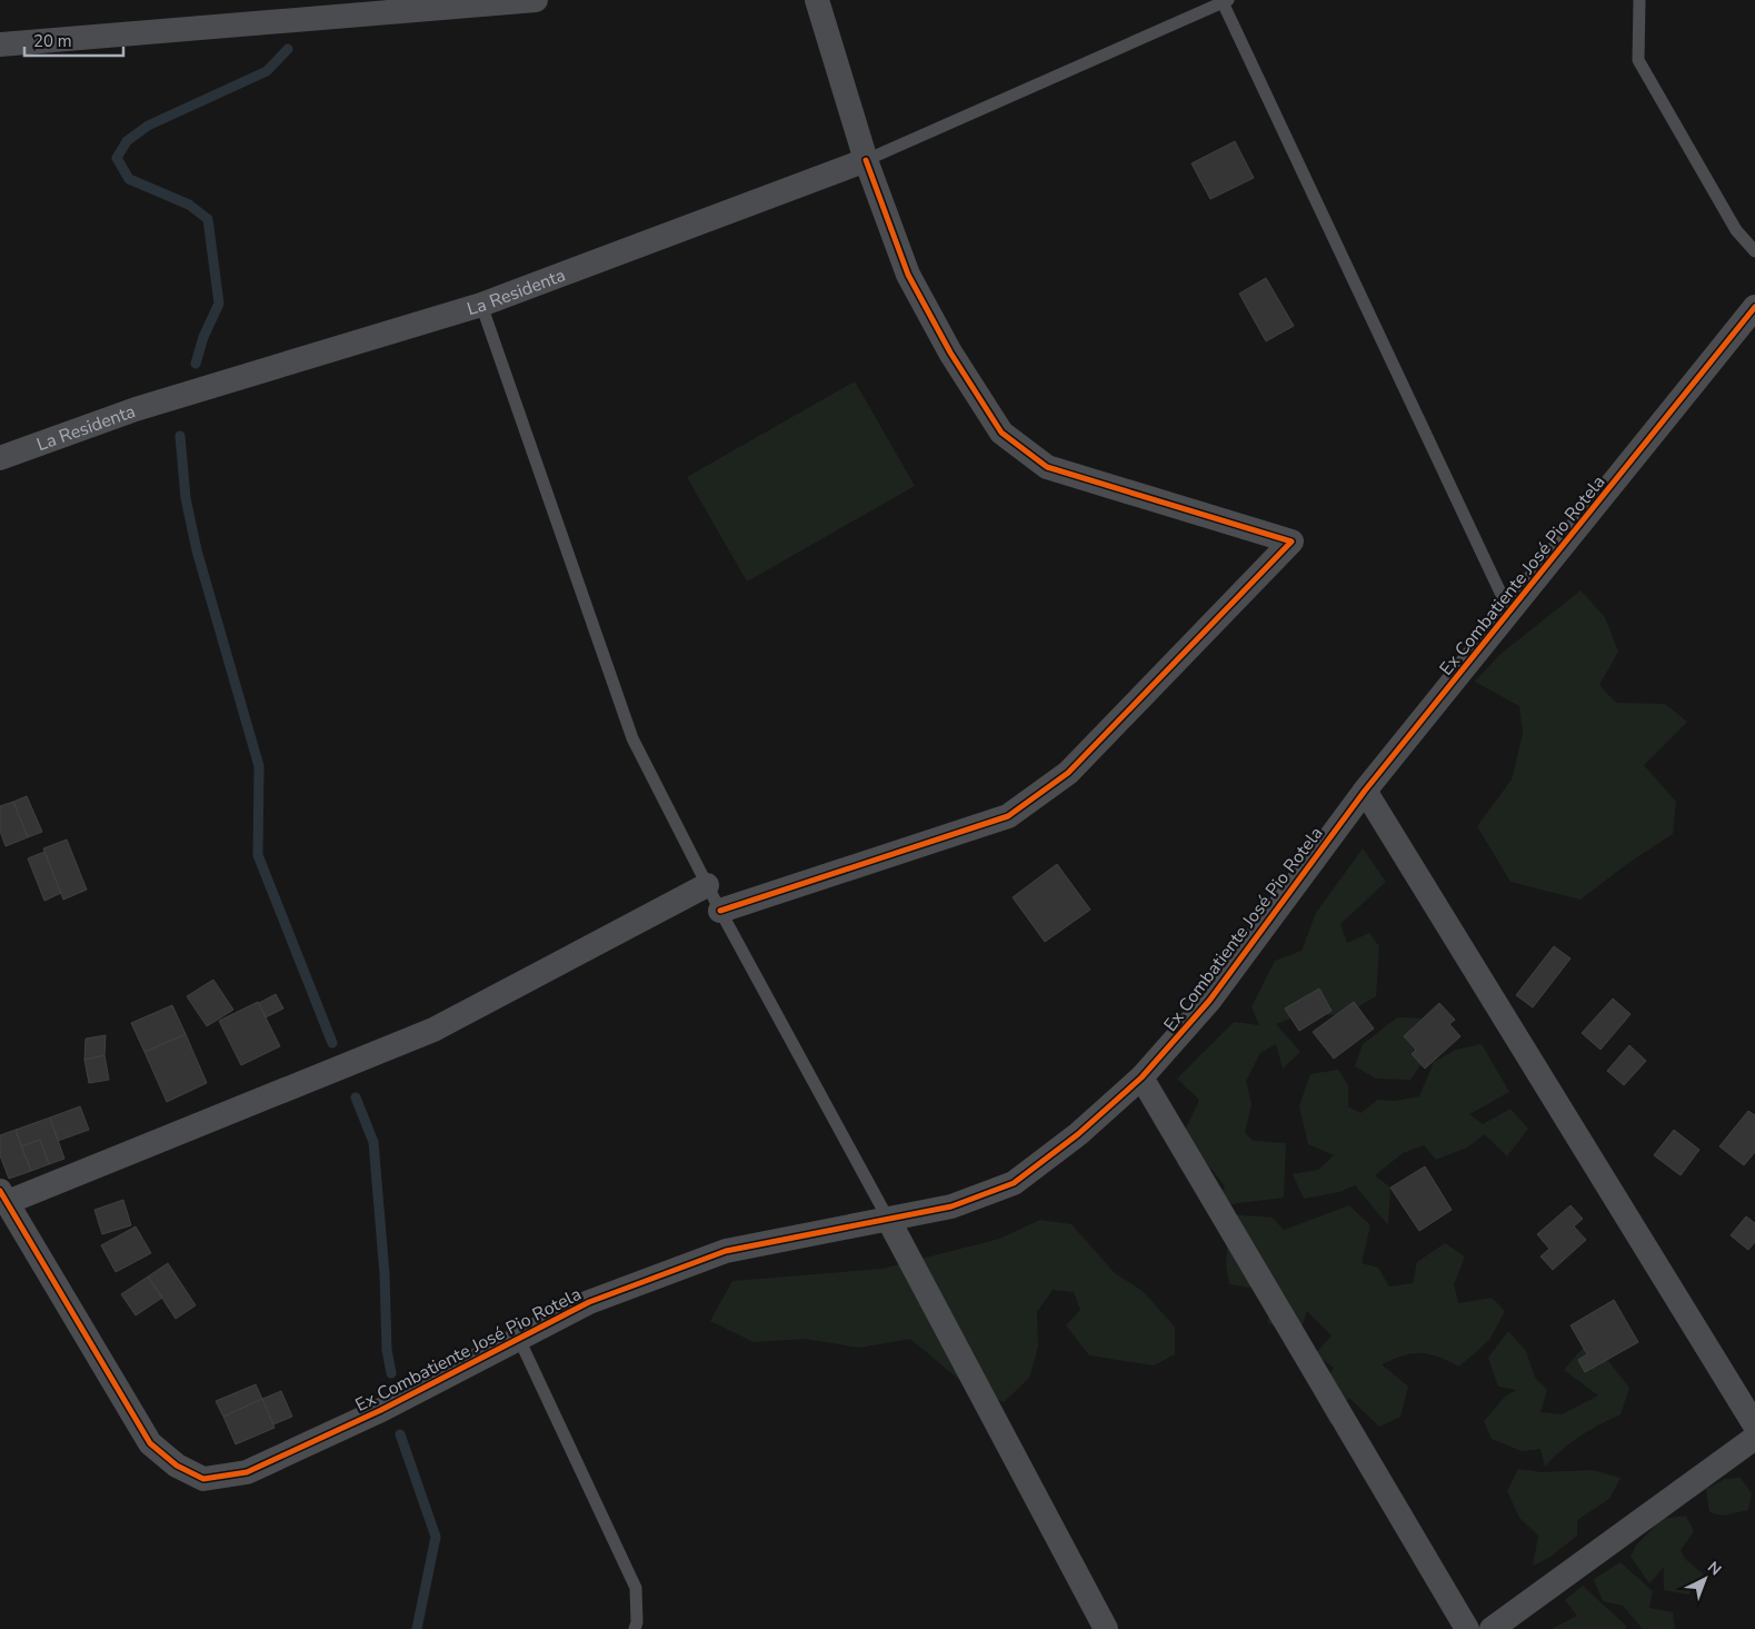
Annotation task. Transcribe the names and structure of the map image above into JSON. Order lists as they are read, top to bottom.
{
  "streets": {
    "street": ["La Residenta", "Ex Combatiente José Pio Rotela"]
  },
  "scale_bar": "20 m",
  "north": "top right"
}
